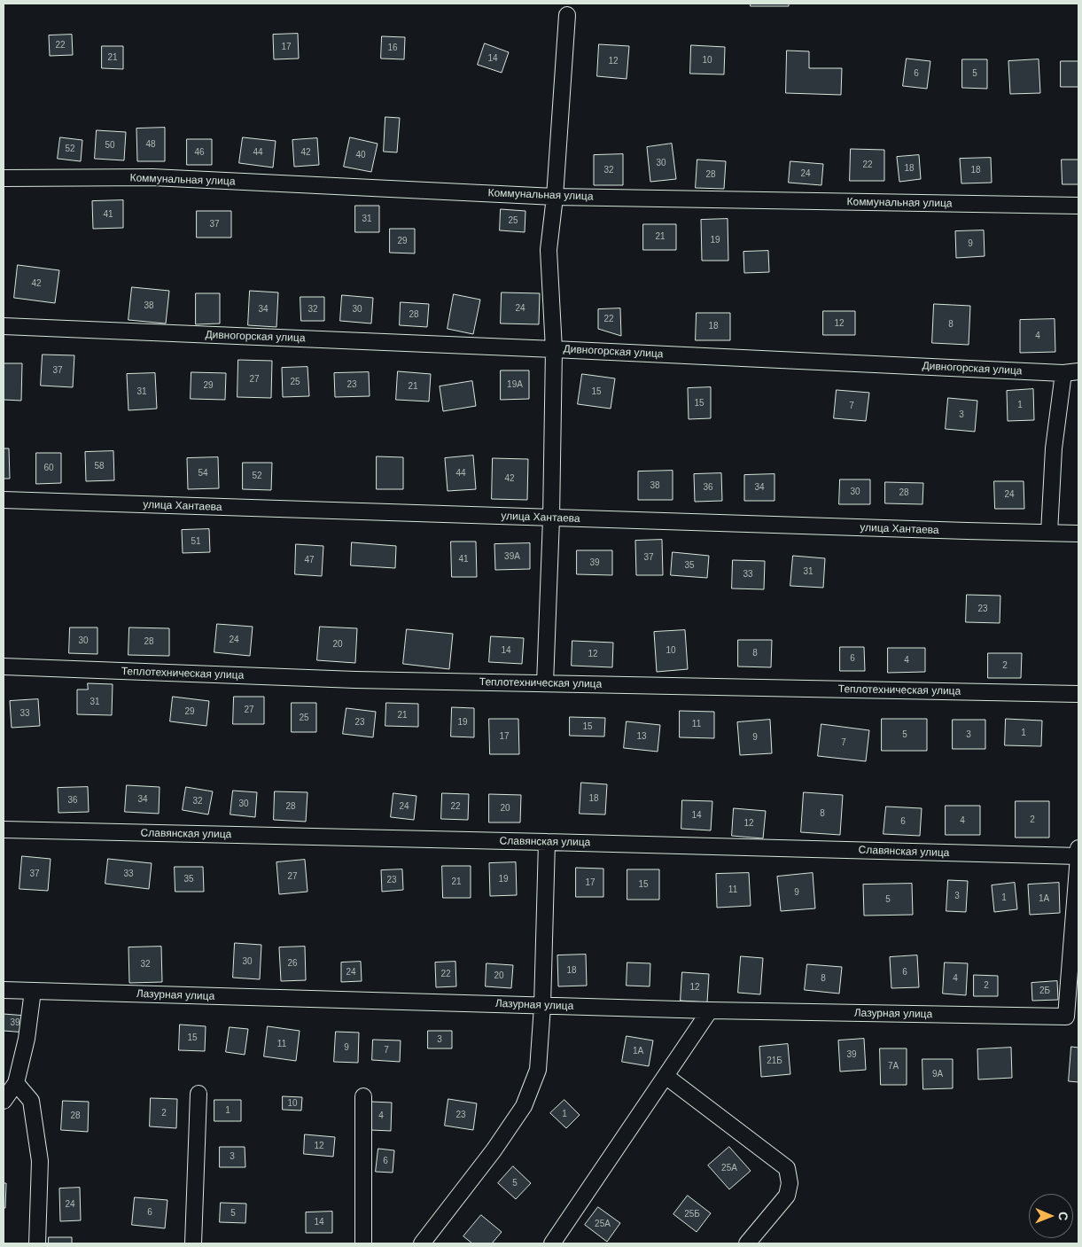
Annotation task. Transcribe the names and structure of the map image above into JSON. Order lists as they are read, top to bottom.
{
  "streets": {
    "street": [
      "Коммунальная улица",
      "Дивногорская улица",
      "улица Хантаева",
      "Теплотехническая улица",
      "Славянская улица",
      "Лазурная улица"
    ]
  },
  "crossings": [
    ["Дивногорская улица", "улица Хантаева"],
    ["Славянская улица", "Лазурная улица"]
  ],
  "house_numbers": [
    "22",
    "17",
    "16",
    "21",
    "14",
    "10",
    "12",
    "6",
    "5",
    "48",
    "50",
    "52",
    "46",
    "44",
    "42",
    "40",
    "30",
    "22",
    "18",
    "32",
    "18",
    "24",
    "28",
    "41",
    "31",
    "25",
    "37",
    "21",
    "19",
    "29",
    "9",
    "42",
    "38",
    "24",
    "34",
    "32",
    "30",
    "28",
    "22",
    "12",
    "8",
    "18",
    "4",
    "37",
    "27",
    "25",
    "23",
    "19А",
    "29",
    "21",
    "31",
    "15",
    "15",
    "1",
    "7",
    "3",
    "58",
    "60",
    "54",
    "44",
    "52",
    "42",
    "38",
    "36",
    "34",
    "30",
    "28",
    "24",
    "51",
    "39А",
    "37",
    "41",
    "47",
    "39",
    "35",
    "31",
    "33",
    "23",
    "24",
    "30",
    "28",
    "20",
    "14",
    "10",
    "8",
    "12",
    "6",
    "4",
    "2",
    "31",
    "27",
    "29",
    "33",
    "21",
    "25",
    "23",
    "19",
    "11",
    "15",
    "1",
    "5",
    "3",
    "17",
    "13",
    "9",
    "7",
    "18",
    "34",
    "36",
    "32",
    "30",
    "28",
    "24",
    "22",
    "20",
    "8",
    "14",
    "2",
    "4",
    "6",
    "12",
    "37",
    "33",
    "27",
    "35",
    "19",
    "23",
    "21",
    "17",
    "15",
    "11",
    "9",
    "3",
    "1",
    "1А",
    "5",
    "30",
    "26",
    "32",
    "18",
    "24",
    "6",
    "22",
    "20",
    "8",
    "4",
    "2",
    "12",
    "2Б",
    "39",
    "15",
    "3",
    "11",
    "9",
    "7",
    "1А",
    "39",
    "21Б",
    "7А",
    "9А",
    "10",
    "1",
    "2",
    "1",
    "23",
    "28",
    "4",
    "12",
    "3",
    "6",
    "25А",
    "5",
    "24",
    "6",
    "5",
    "25Б",
    "14",
    "25А"
  ],
  "north": "right"
}
